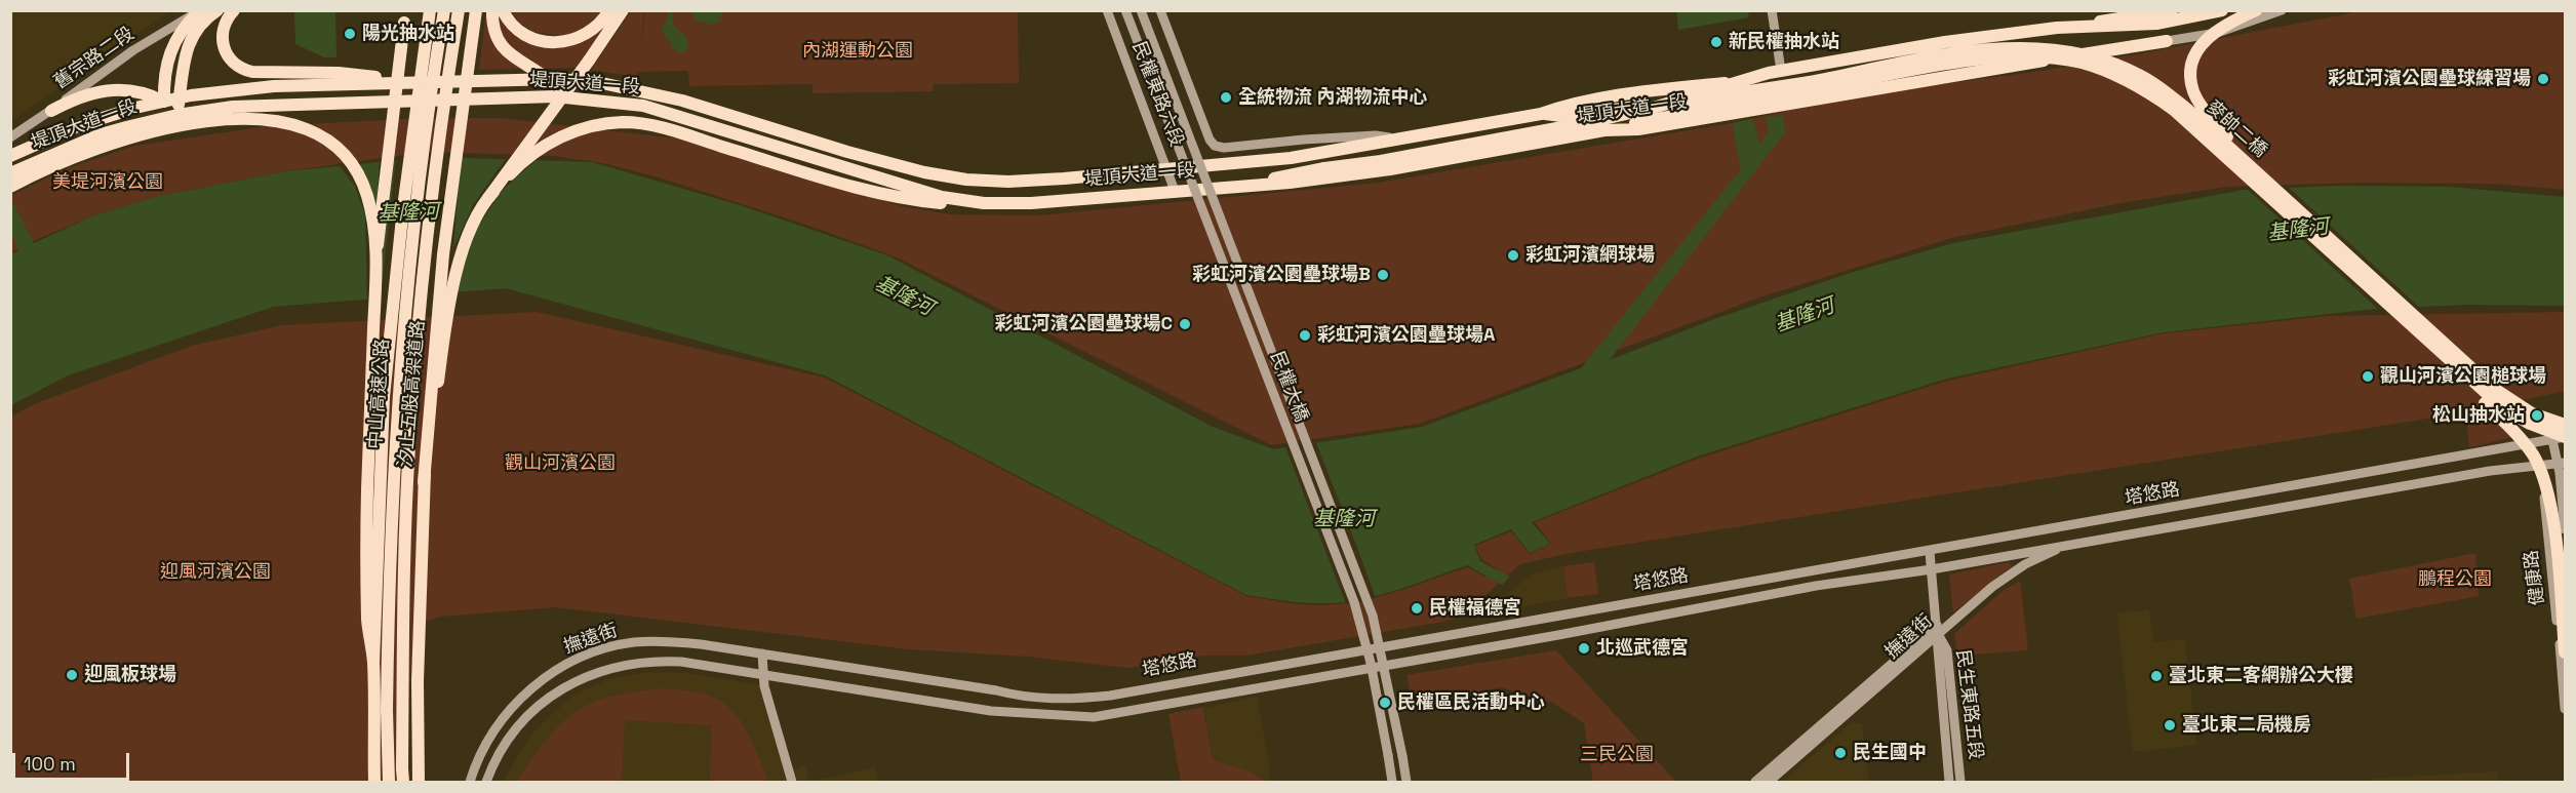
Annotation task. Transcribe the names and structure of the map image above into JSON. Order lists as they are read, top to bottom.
{
  "streets": {
    "highway": [
      "堤頂大道一段",
      "麥帥二橋",
      "中山高速公路",
      "汐止五股高架道路"
    ],
    "main road": [
      "舊宗路二段",
      "民權東路六段",
      "民權大橋",
      "塔悠路",
      "健康路",
      "撫遠街",
      "民生東路五段"
    ]
  },
  "crossings": [
    ["堤頂大道一段", "民權東路六段"],
    ["麥帥二橋", "塔悠路"],
    ["麥帥二橋", "健康路"],
    ["塔悠路", "健康路"],
    ["塔悠路", "撫遠街"],
    ["塔悠路", "民生東路五段"],
    ["撫遠街", "民生東路五段"]
  ],
  "water": ["基隆河"],
  "parks": [
    "內湖運動公園",
    "美堤河濱公園",
    "觀山河濱公園",
    "迎風河濱公園",
    "鵬程公園",
    "三民公園"
  ],
  "places": [
    "陽光抽水站",
    "新民權抽水站",
    "彩虹河濱公園壘球練習場",
    "全統物流 內湖物流中心",
    "彩虹河濱網球場",
    "彩虹河濱公園壘球場B",
    "彩虹河濱公園壘球場C",
    "彩虹河濱公園壘球場A",
    "觀山河濱公園槌球場",
    "松山抽水站",
    "民權福德宮",
    "北巡武德宮",
    "迎風板球場",
    "臺北東二客網辦公大樓",
    "民權區民活動中心",
    "臺北東二局機房",
    "民生國中"
  ],
  "scale_bar": "100 m"
}
